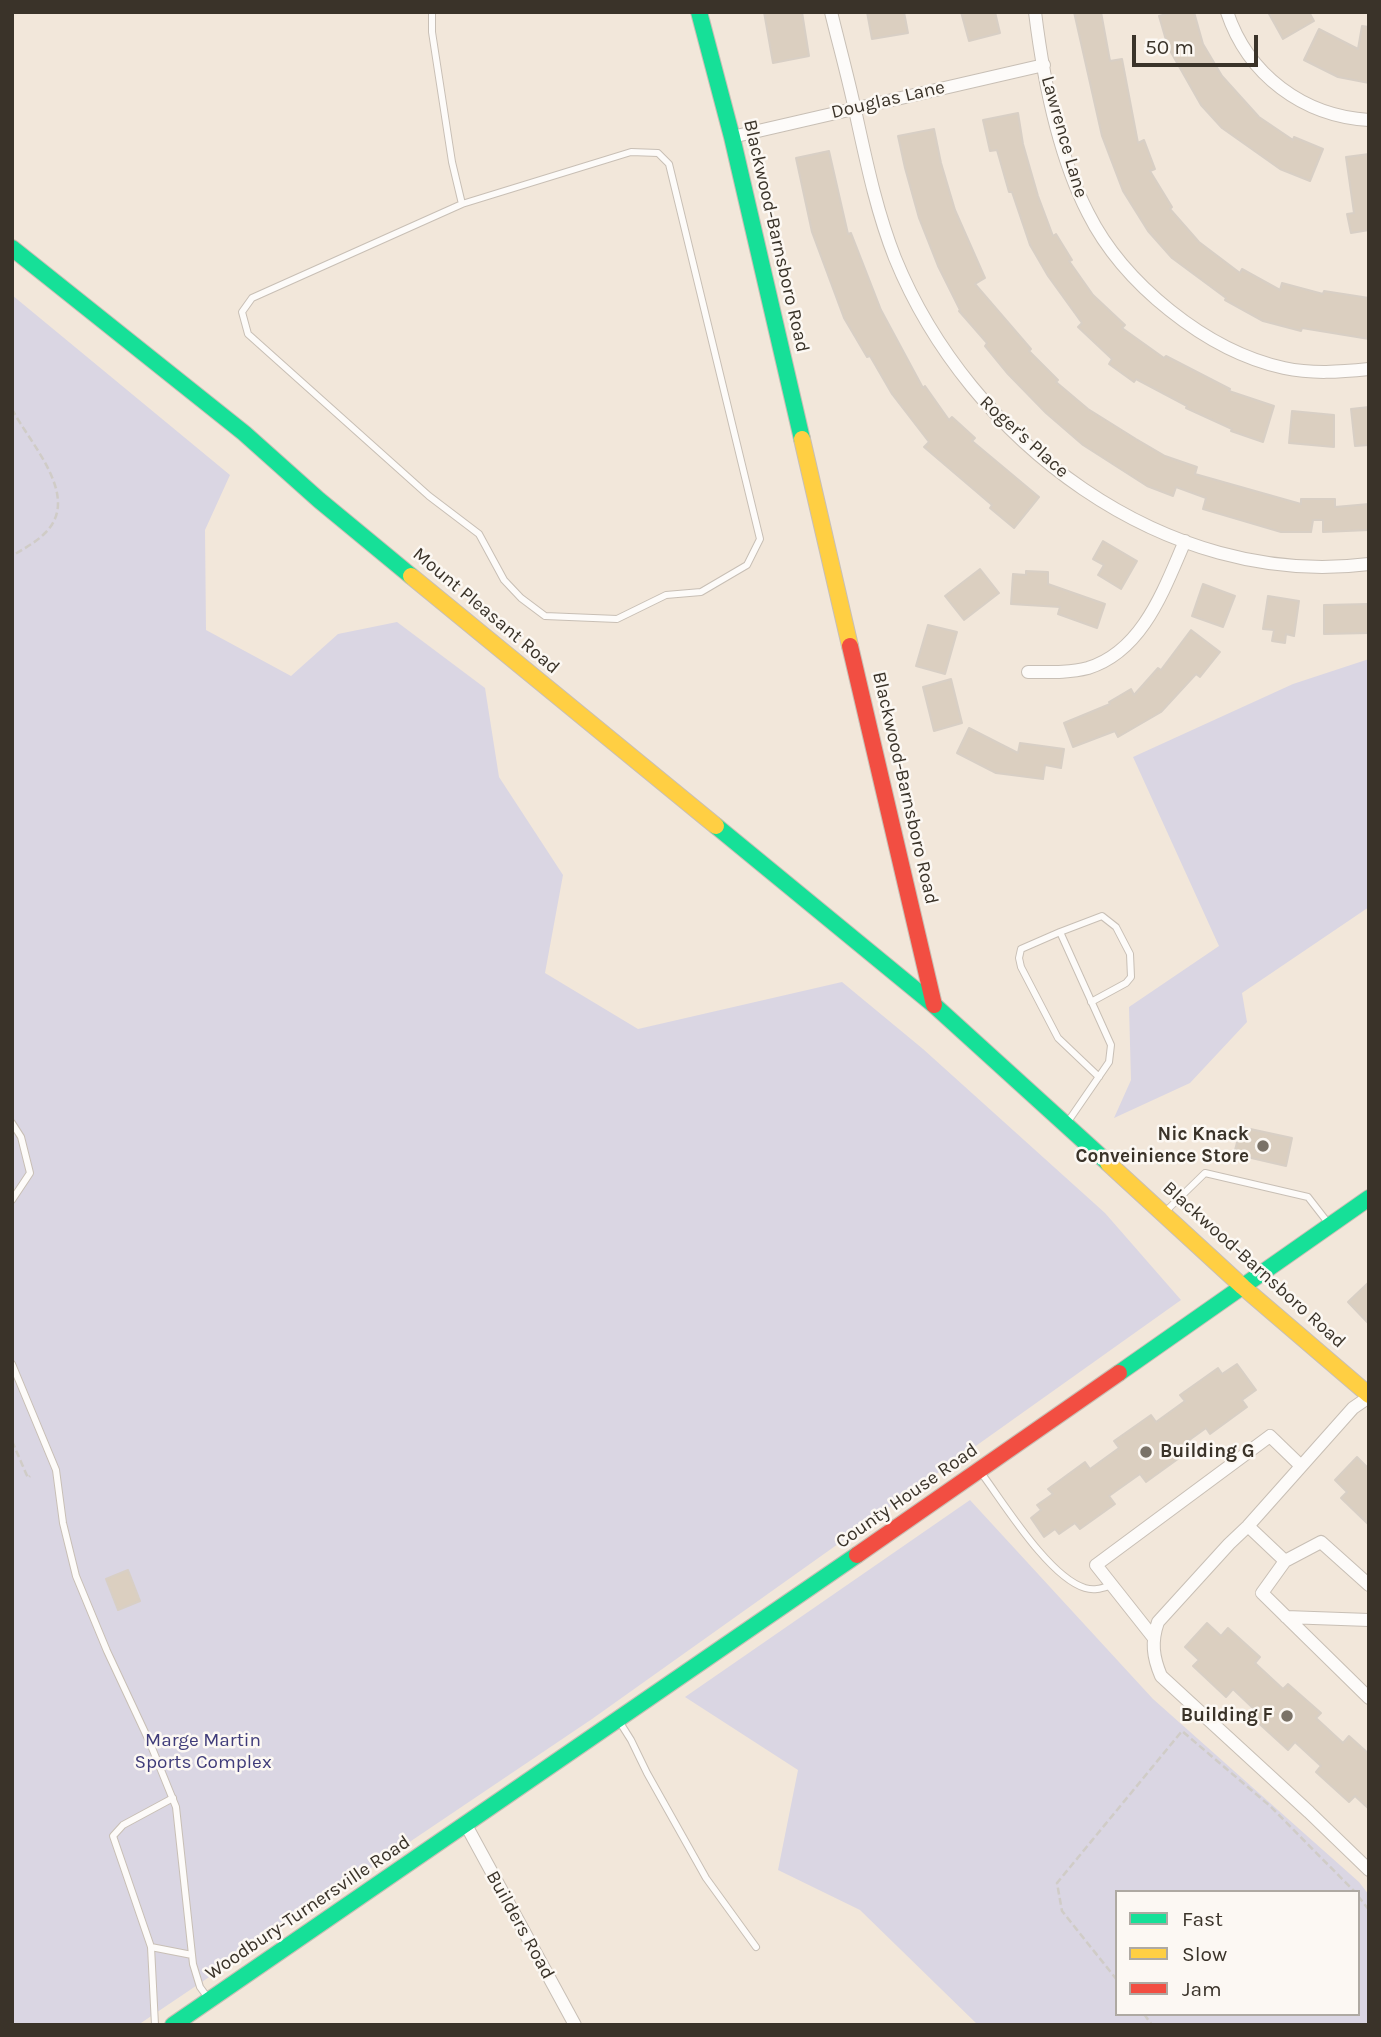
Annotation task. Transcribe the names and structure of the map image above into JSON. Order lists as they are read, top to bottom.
{
  "streets": {
    "main road": [
      "Blackwood-Barnsboro Road",
      "Mount Pleasant Road",
      "County House Road",
      "Woodbury-Turnersville Road"
    ],
    "street": [
      "Douglas Lane",
      "Lawrence Lane",
      "Roger's Place",
      "Builders Road"
    ]
  },
  "crossings": [
    ["Douglas Lane", "Lawrence Lane"],
    ["Douglas Lane", "Blackwood-Barnsboro Road"],
    ["Douglas Lane", "Roger's Place"],
    ["Blackwood-Barnsboro Road", "Mount Pleasant Road"],
    ["Blackwood-Barnsboro Road", "County House Road"],
    ["County House Road", "Woodbury-Turnersville Road"],
    ["County House Road", "Builders Road"],
    ["Woodbury-Turnersville Road", "Builders Road"]
  ],
  "parks": ["Marge Martin Sports Complex"],
  "places": ["Nic Knack Conveinience Store", "Building G", "Building F"],
  "legend": ["Fast", "Slow", "Jam"],
  "scale_bar": "50 m"
}
